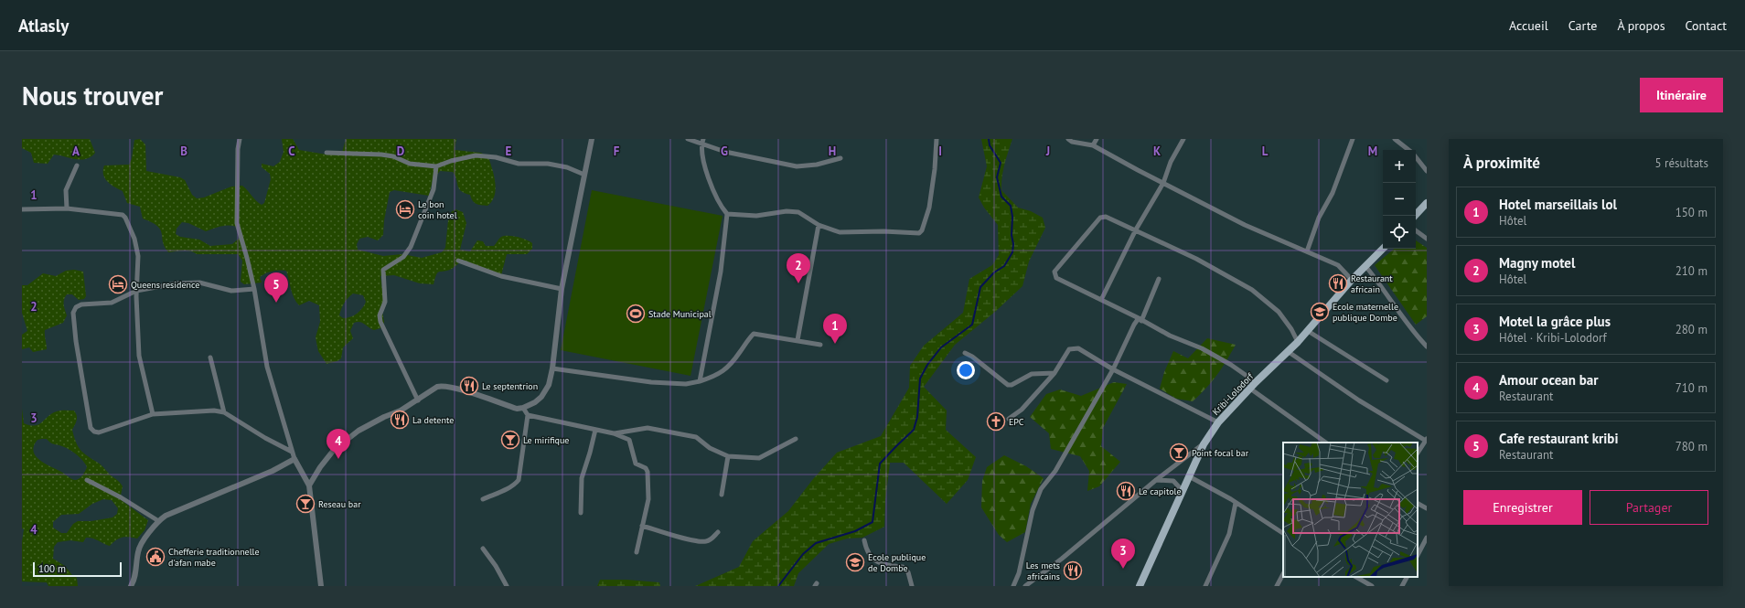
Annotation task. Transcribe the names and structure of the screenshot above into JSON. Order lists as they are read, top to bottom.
{
  "streets": {
    "main road": ["Kribi-Lolodorf"]
  },
  "places": {
    "hotel": ["Le bon coin hotel", "Queens residence"],
    "restaurant": [
      "Restaurant africain",
      "Le septentrion",
      "La detente",
      "Le capitole",
      "Les mets africains"
    ],
    "school or university": ["Ecole maternelle publique Dombe", "Ecole publique de Dombe"],
    "sports": ["Stade Municipal"],
    "church": ["EPC"],
    "bar": ["Le mirifique", "Point focal bar", "Reseau bar"],
    "public building": ["Chefferie traditionnelle d'afan mabe"]
  },
  "scale_bar": "100 m",
  "page": {
    "header": "Atlasly",
    "nav": [
      "Accueil",
      "Carte",
      "À propos",
      "Contact"
    ],
    "buttons": [
      "Itinéraire",
      ["Enregistrer", "Partager"]
    ],
    "title": "Nous trouver",
    "heading": ["À proximité", "5 résultats"],
    "map_buttons": ["+", "−"],
    "list": [
      {
        "mark": "1",
        "name": "Hotel marseillais lol",
        "note": "Hôtel",
        "value": "150 m"
      },
      {
        "mark": "2",
        "name": "Magny motel",
        "note": "Hôtel",
        "value": "210 m"
      },
      {
        "mark": "3",
        "name": "Motel la grâce plus",
        "note": "Hôtel · Kribi-Lolodorf",
        "value": "280 m"
      },
      {
        "mark": "4",
        "name": "Amour ocean bar",
        "note": "Restaurant",
        "value": "710 m"
      },
      {
        "mark": "5",
        "name": "Cafe restaurant kribi",
        "note": "Restaurant",
        "value": "780 m"
      }
    ],
    "pins": [
      "2",
      "5",
      "1",
      "4",
      "3"
    ],
    "scale": "100 m"
  },
  "grid": {
    "columns": [
      "A",
      "B",
      "C",
      "D",
      "E",
      "F",
      "G",
      "H",
      "I",
      "J",
      "K",
      "L",
      "M"
    ],
    "rows": [
      "1",
      "2",
      "3",
      "4"
    ]
  }
}
